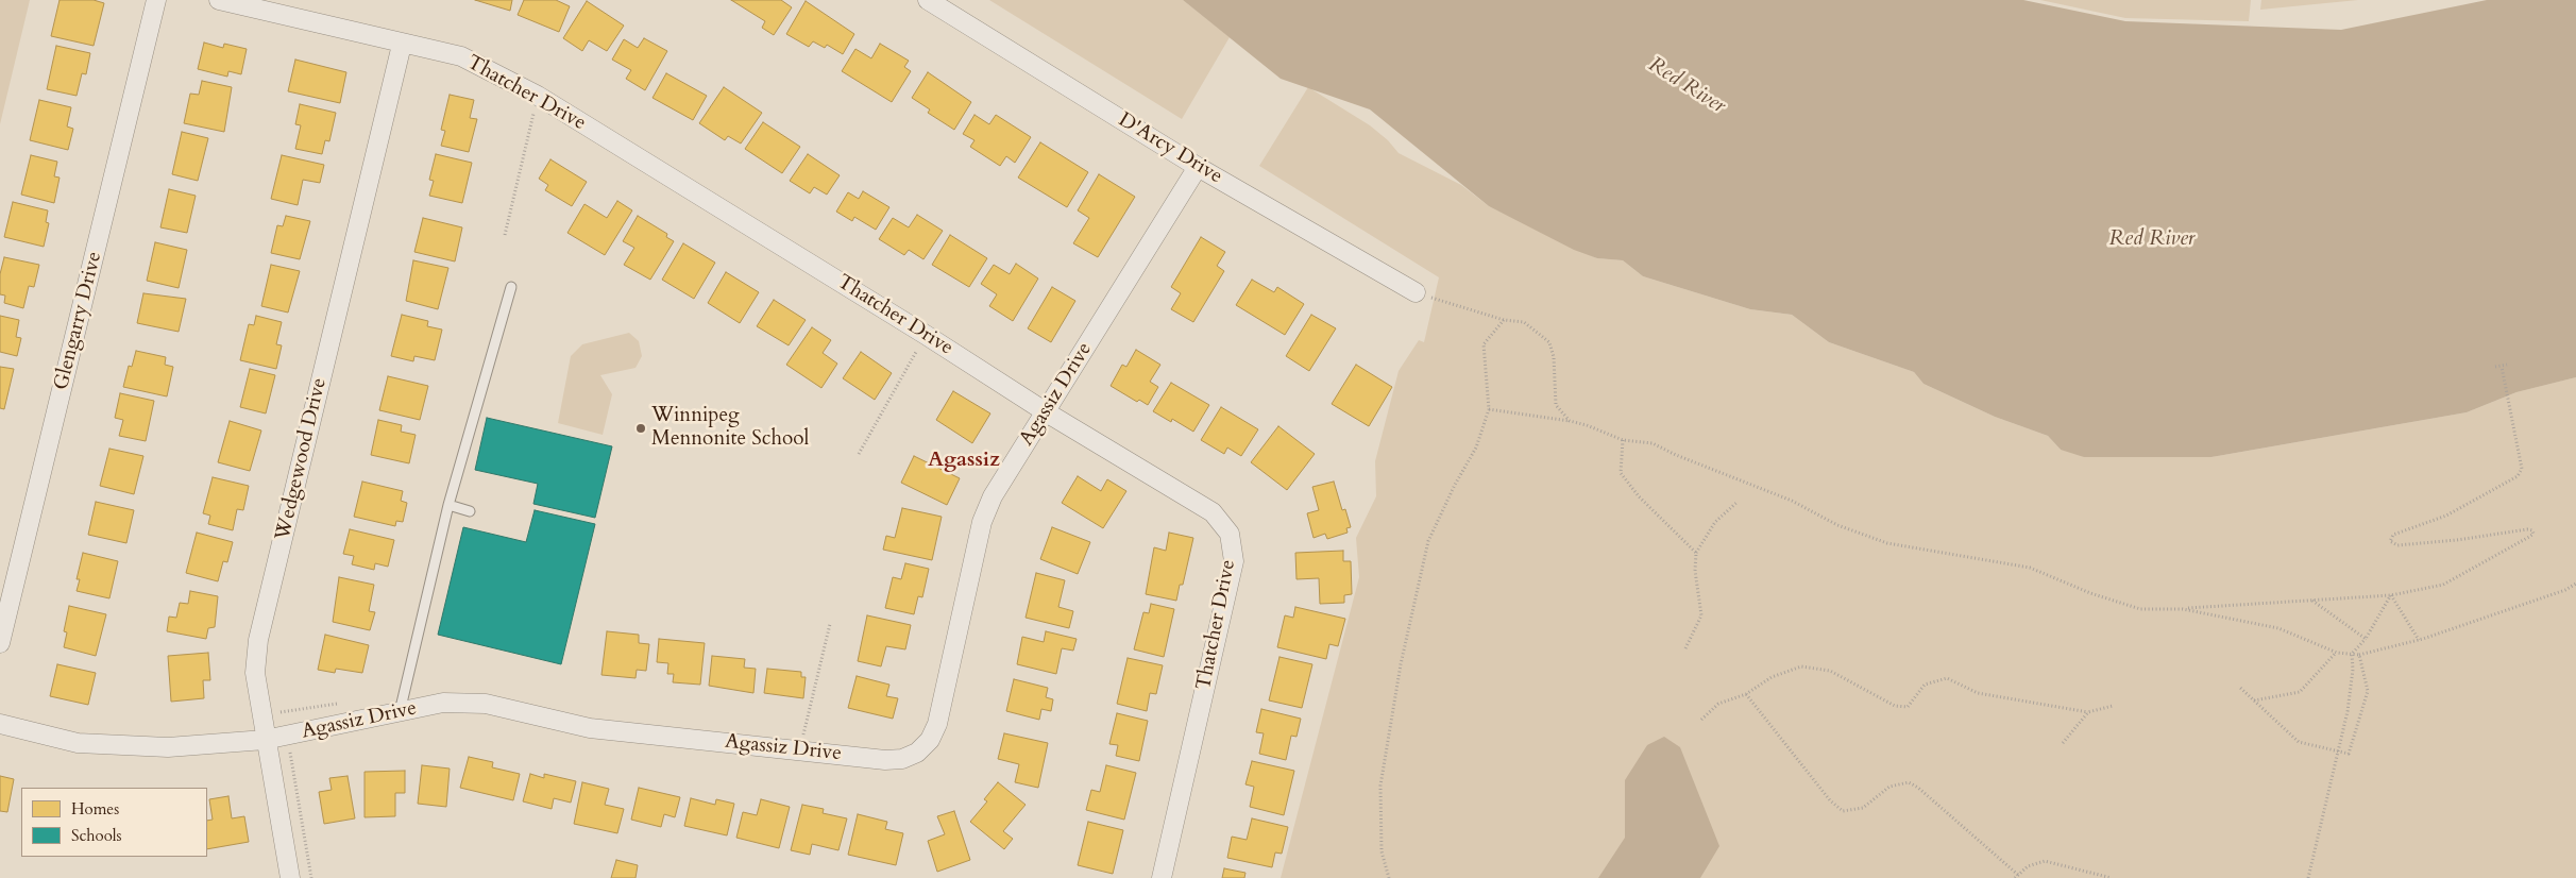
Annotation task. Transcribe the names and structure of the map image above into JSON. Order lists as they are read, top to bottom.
{
  "streets": {
    "street": [
      "Thatcher Drive",
      "D'Arcy Drive",
      "Glengarry Drive",
      "Agassiz Drive",
      "Wedgewood Drive"
    ]
  },
  "crossings": [
    ["Thatcher Drive", "Agassiz Drive"],
    ["Thatcher Drive", "Wedgewood Drive"],
    ["D'Arcy Drive", "Agassiz Drive"],
    ["Agassiz Drive", "Wedgewood Drive"]
  ],
  "districts": ["Agassiz"],
  "water": ["Red River"],
  "places": ["Winnipeg Mennonite School"],
  "legend": ["Homes", "Schools"]
}
